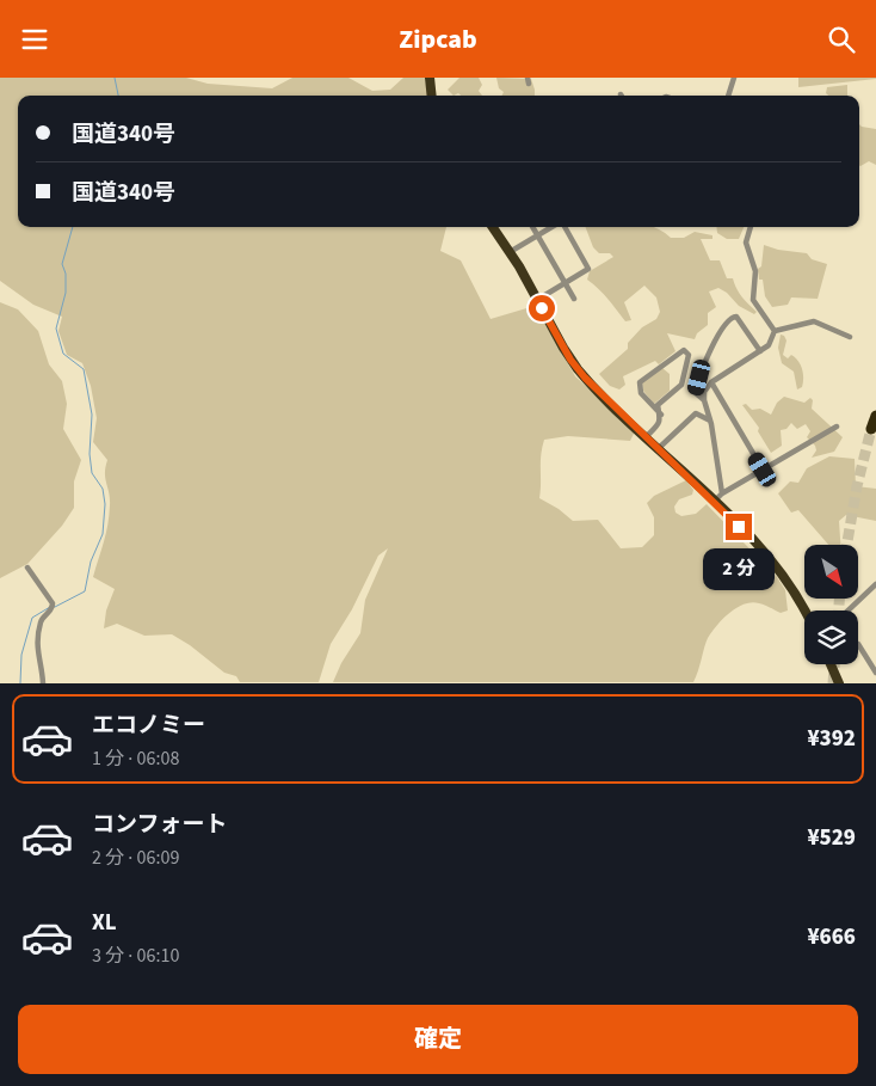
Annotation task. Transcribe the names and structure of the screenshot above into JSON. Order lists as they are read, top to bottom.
{
  "north": "bottom right",
  "page": {
    "header": "Zipcab",
    "banner": ["国道340号", "国道340号"],
    "bubble": "2 分",
    "list": [
      {
        "name": "エコノミー",
        "note": "1 分 · 06:08",
        "value": "¥392"
      },
      {
        "name": "コンフォート",
        "note": "2 分 · 06:09",
        "value": "¥529"
      },
      {
        "name": "XL",
        "note": "3 分 · 06:10",
        "value": "¥666"
      }
    ],
    "buttons": "確定"
  }
}
